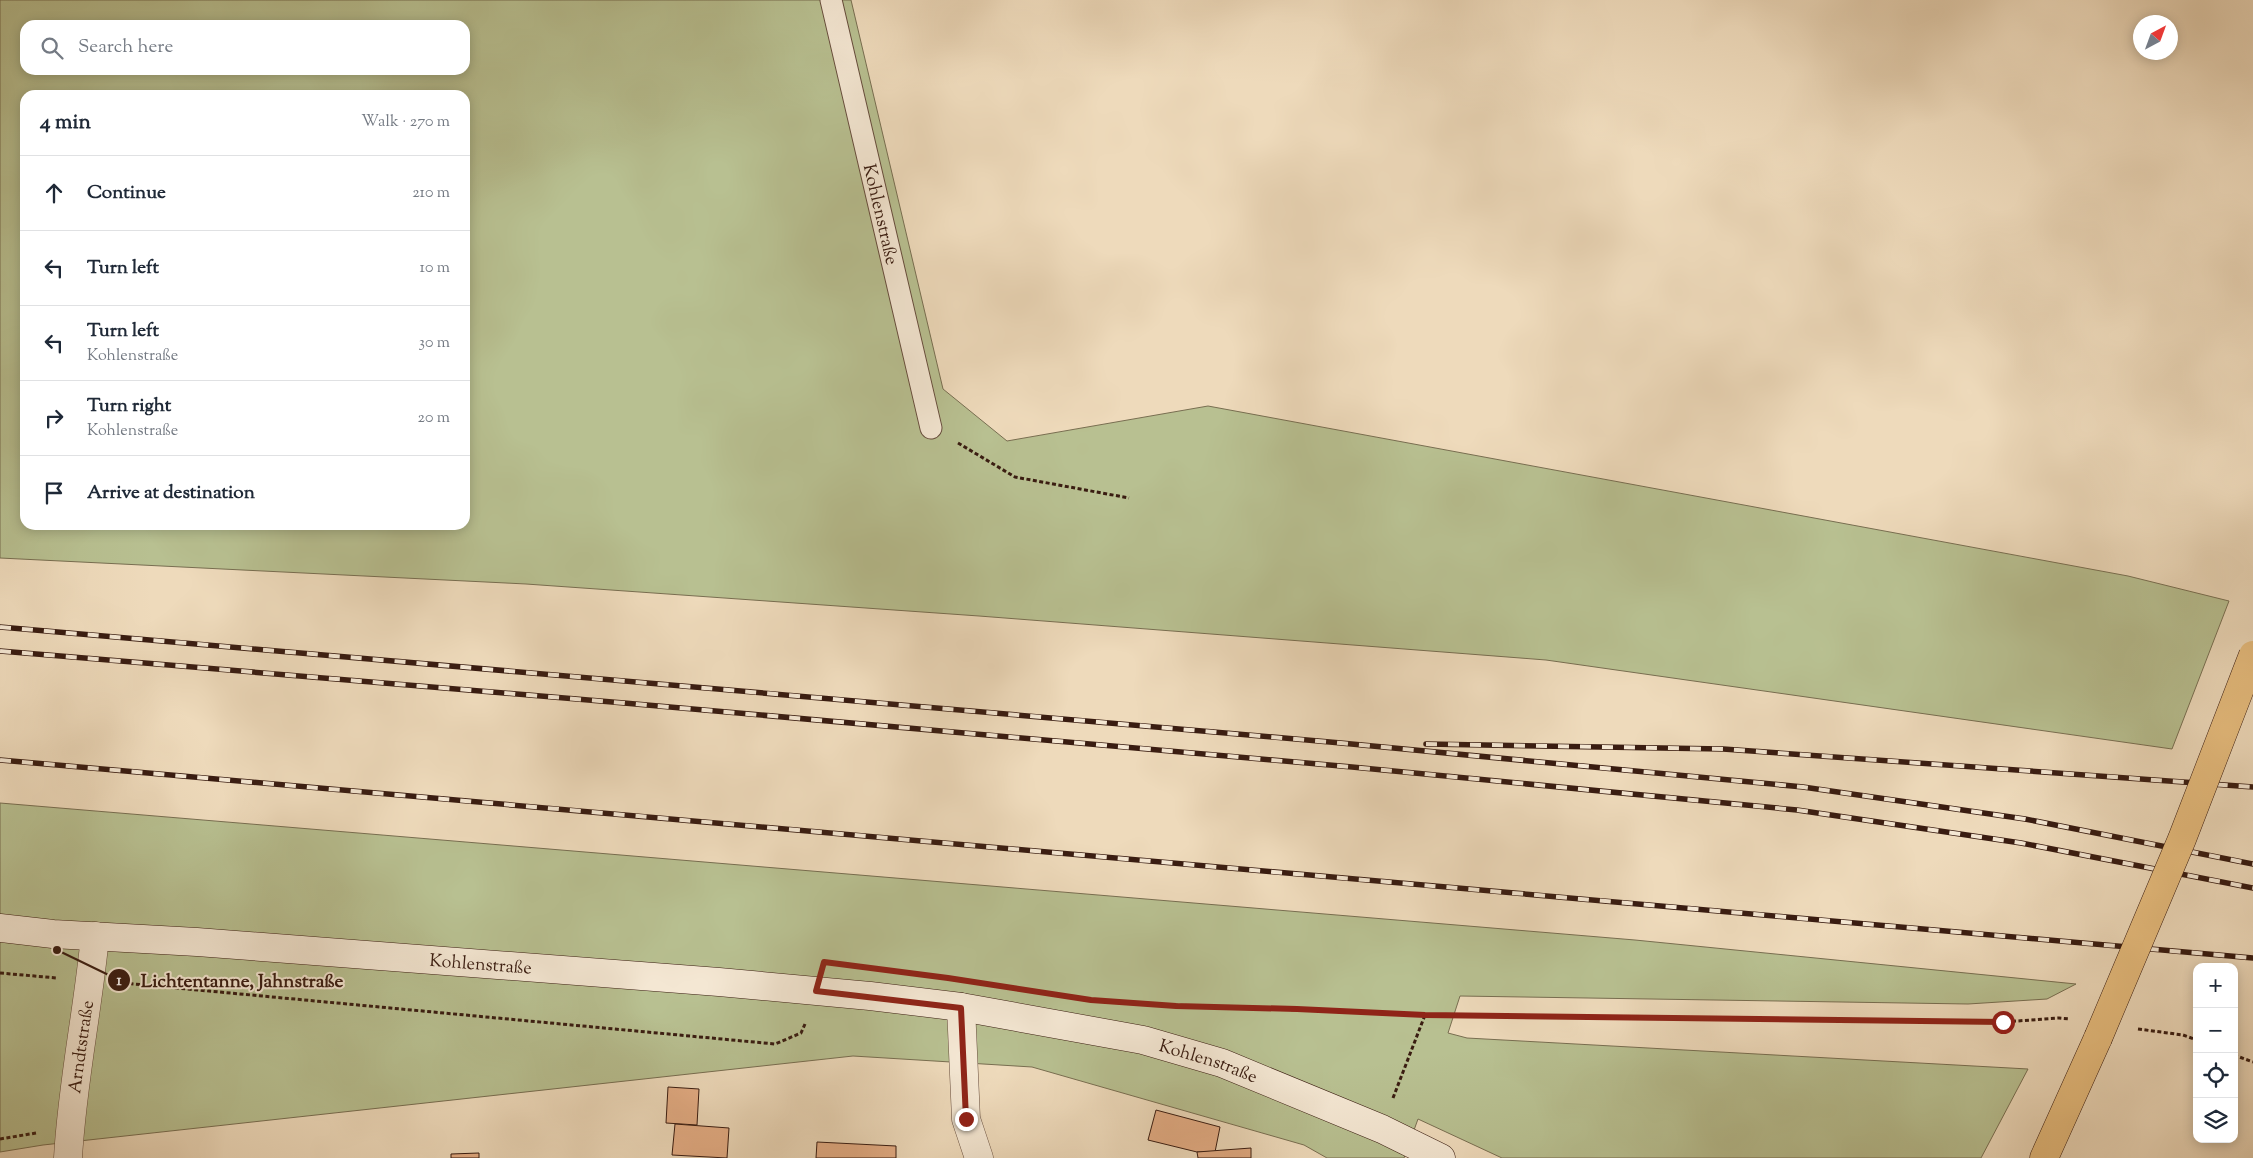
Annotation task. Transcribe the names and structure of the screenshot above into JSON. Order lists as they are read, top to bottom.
{
  "streets": {
    "street": ["Kohlenstraße", "Arndtstraße"]
  },
  "crossings": [
    ["Kohlenstraße", "Arndtstraße"]
  ],
  "places": ["Lichtentanne, Jahnstraße"],
  "north": "top right",
  "page": {
    "search": "Search here",
    "heading": ["4 min", "Walk · 270 m"],
    "list": [
      ["Continue", "210 m"],
      ["Turn left", "10 m"],
      ["Turn left", "Kohlenstraße", "30 m"],
      ["Turn right", "Kohlenstraße", "20 m"],
      "Arrive at destination"
    ],
    "map_buttons": ["+", "−"]
  }
}
